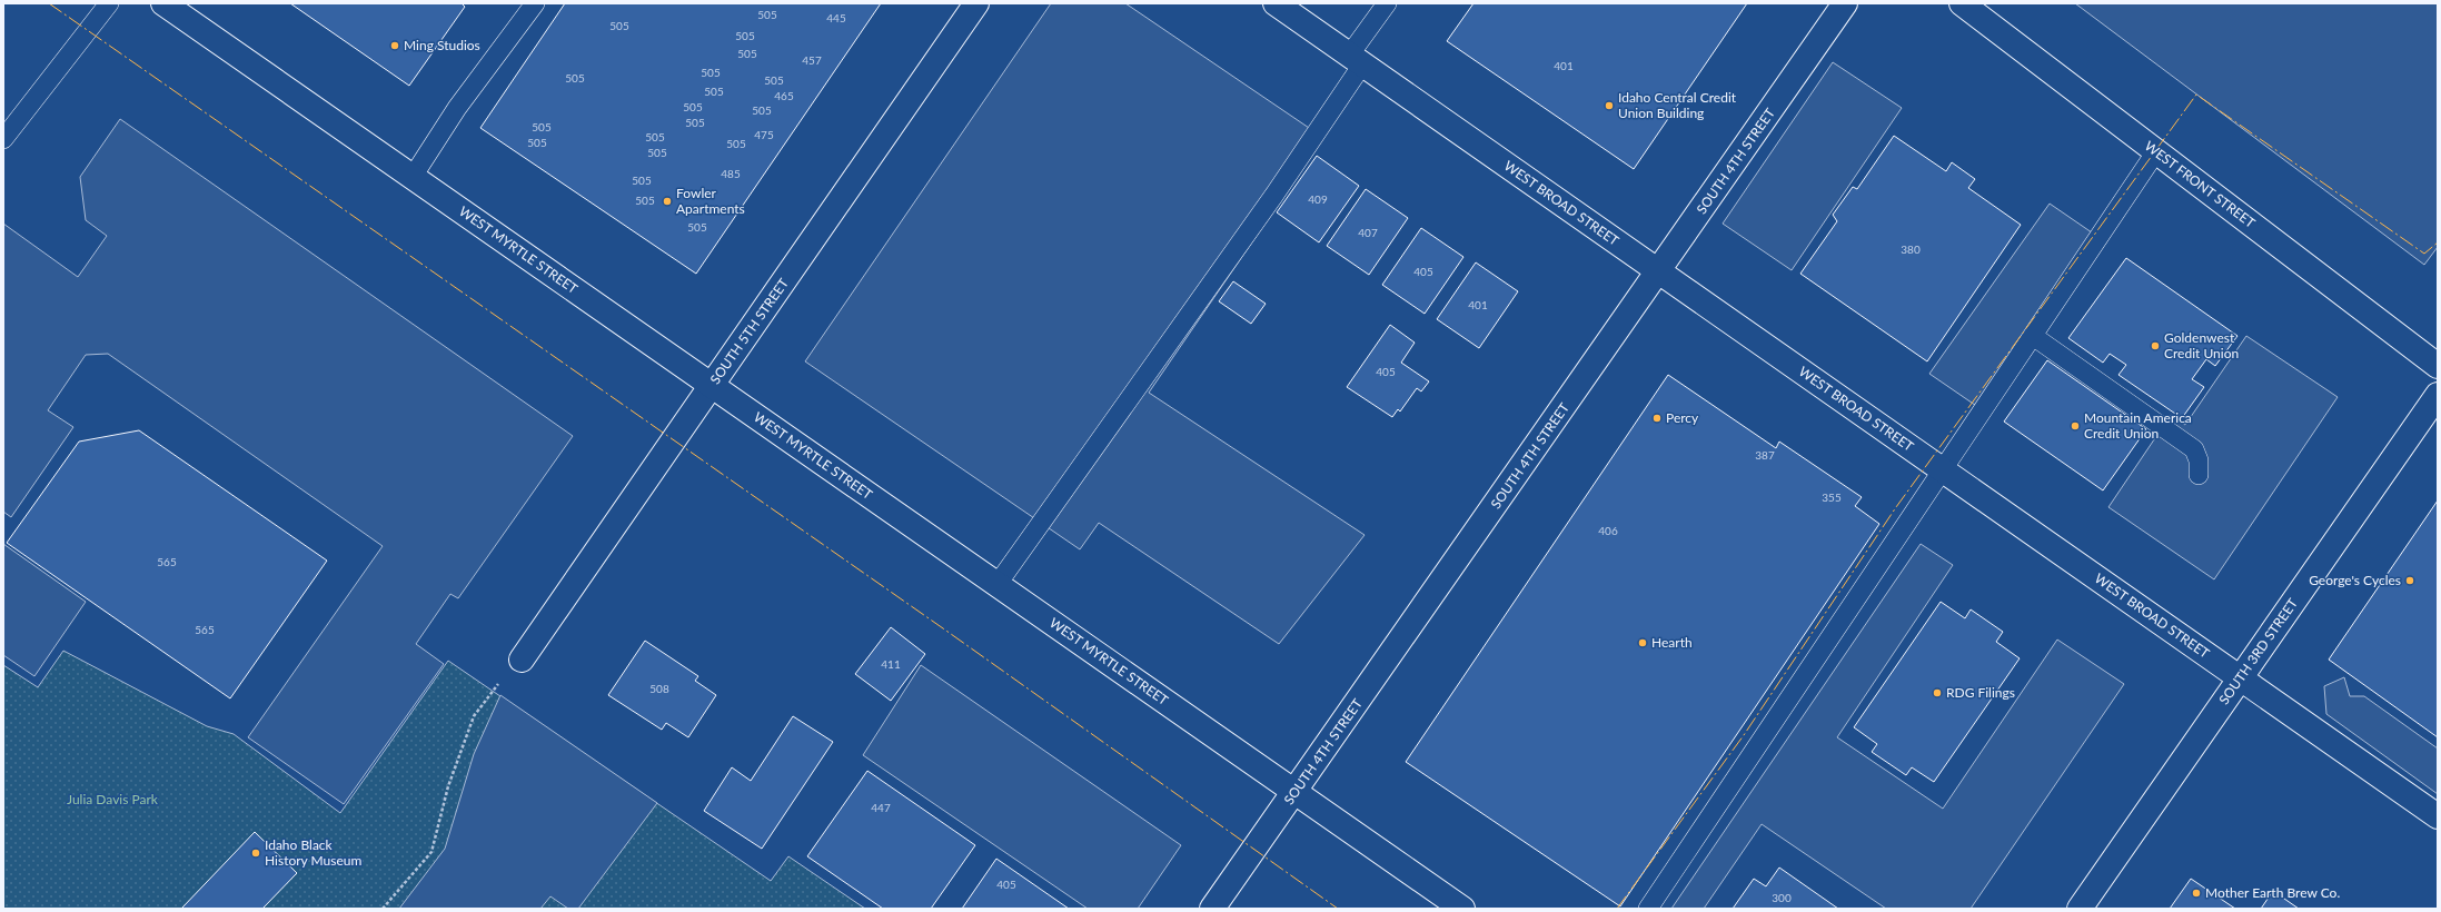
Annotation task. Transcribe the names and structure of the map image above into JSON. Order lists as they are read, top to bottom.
{
  "streets": {
    "street": [
      "SOUTH 4TH STREET",
      "WEST FRONT STREET",
      "WEST BROAD STREET",
      "WEST MYRTLE STREET",
      "SOUTH 5TH STREET",
      "SOUTH 3RD STREET"
    ]
  },
  "crossings": [
    ["SOUTH 4TH STREET", "WEST BROAD STREET"],
    ["SOUTH 4TH STREET", "WEST MYRTLE STREET"],
    ["WEST BROAD STREET", "SOUTH 3RD STREET"],
    ["WEST MYRTLE STREET", "SOUTH 5TH STREET"]
  ],
  "parks": ["Julia Davis Park"],
  "places": [
    "Ming Studios",
    "Idaho Central Credit Union Building",
    "Fowler Apartments",
    "Goldenwest Credit Union",
    "Percy",
    "Mountain America Credit Union",
    "George's Cycles",
    "Hearth",
    "RDG Filings",
    "Idaho Black History Museum",
    "Mother Earth Brew Co."
  ],
  "house_numbers": [
    "505",
    "445",
    "505",
    "505",
    "505",
    "457",
    "401",
    "505",
    "505",
    "505",
    "505",
    "465",
    "505",
    "505",
    "505",
    "505",
    "475",
    "505",
    "505",
    "505",
    "505",
    "485",
    "505",
    "409",
    "505",
    "505",
    "407",
    "380",
    "405",
    "401",
    "405",
    "387",
    "355",
    "406",
    "565",
    "565",
    "411",
    "508",
    "447",
    "405",
    "300"
  ]
}
